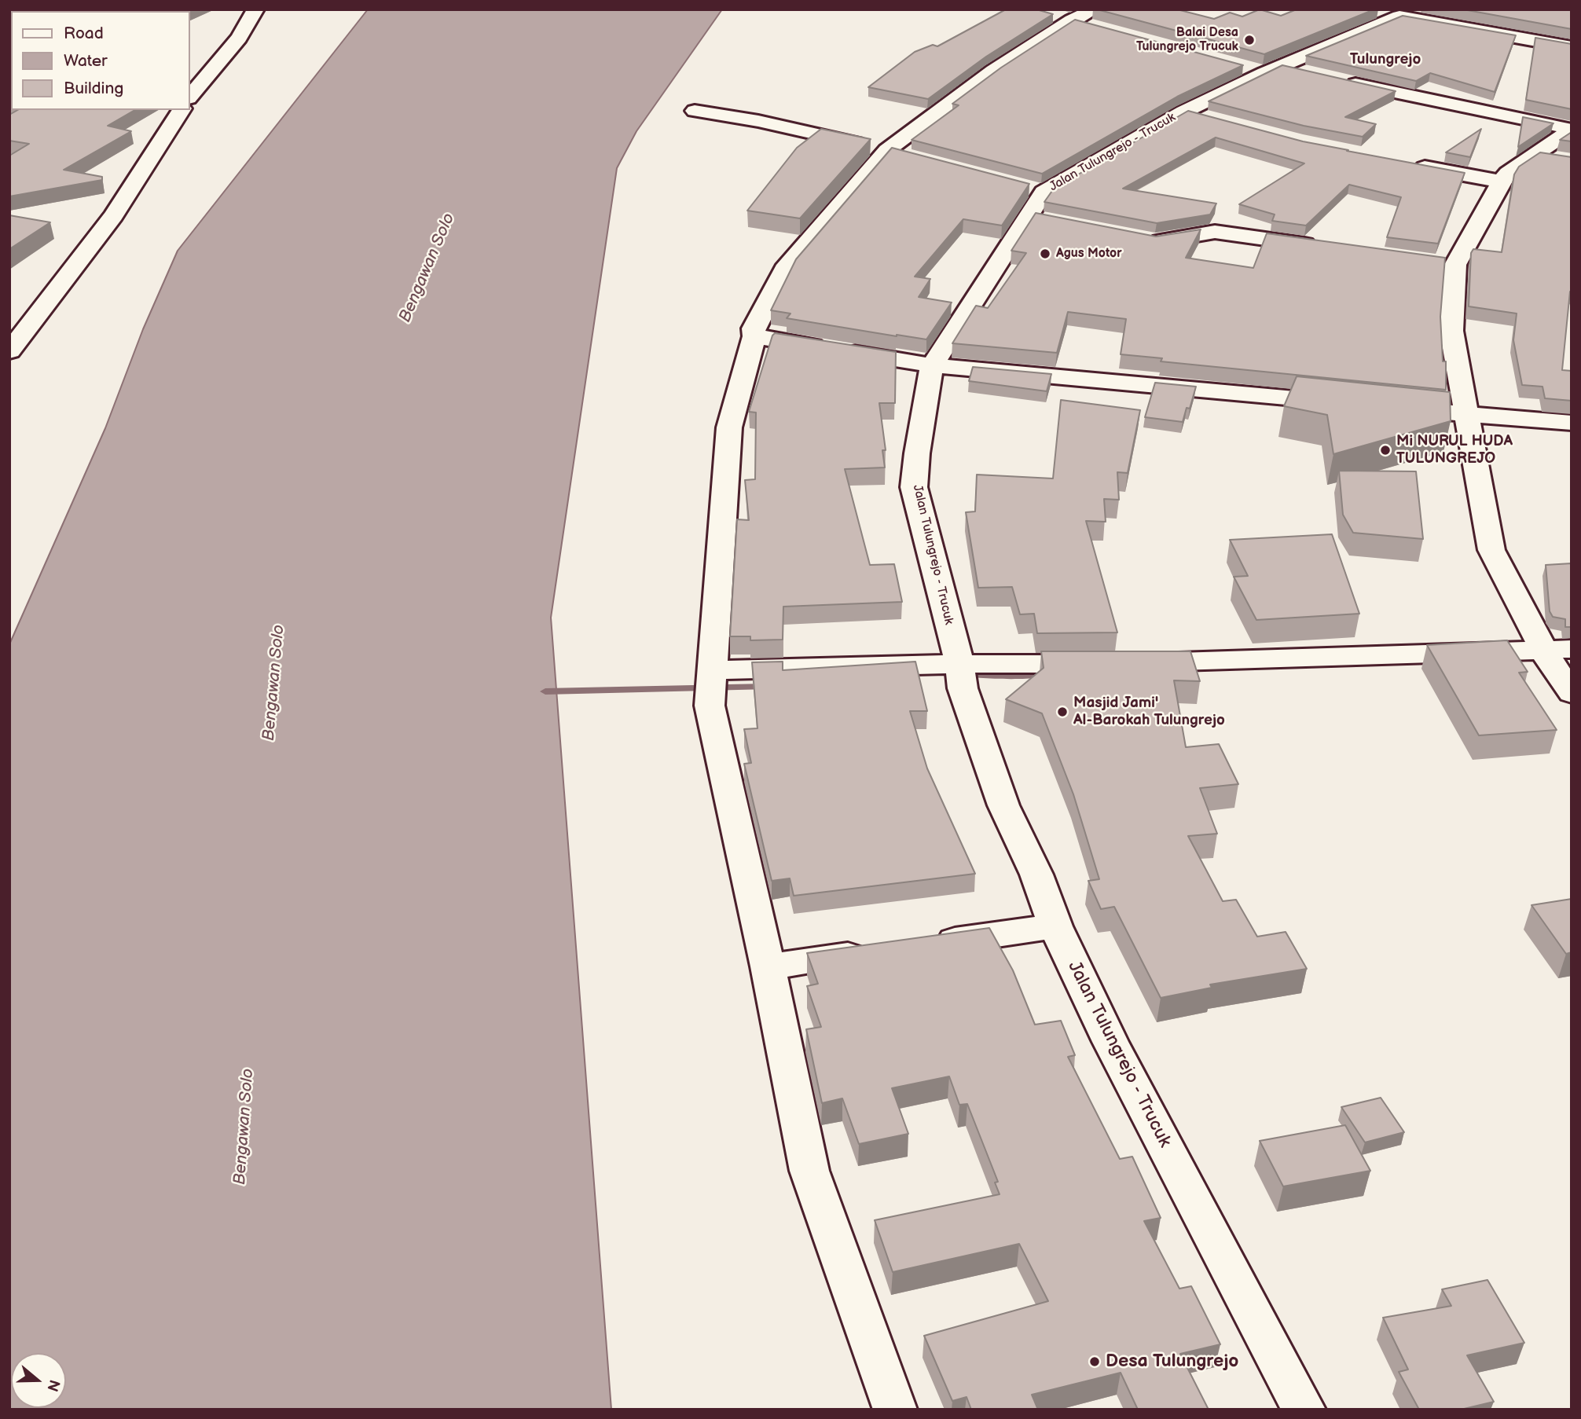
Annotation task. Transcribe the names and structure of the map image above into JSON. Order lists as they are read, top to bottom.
{
  "streets": {
    "street": ["Jalan Tulungrejo - Trucuk"]
  },
  "districts": ["Tulungrejo"],
  "water": ["Bengawan Solo"],
  "places": [
    "Balai Desa Tulungrejo Trucuk",
    "Agus Motor",
    "Mi NURUL HUDA TULUNGREJO",
    "Masjid Jami' Al-Barokah Tulungrejo",
    "Desa Tulungrejo"
  ],
  "legend": ["Road", "Water", "Building"],
  "north": "right"
}
